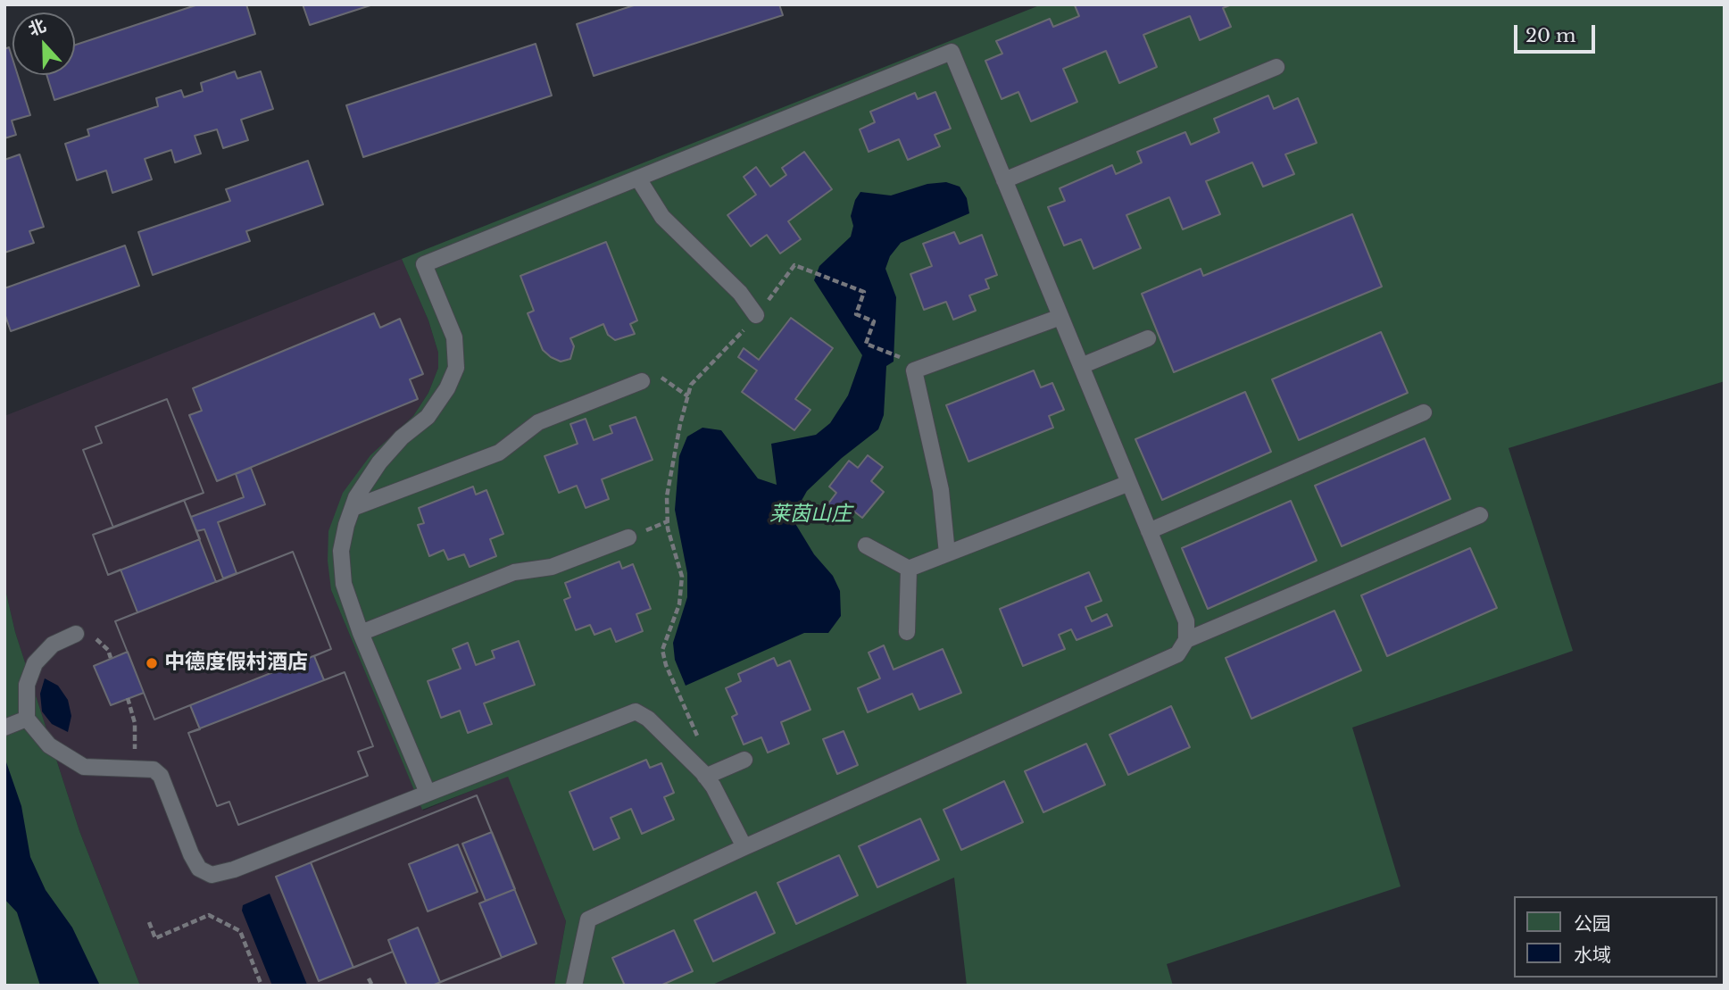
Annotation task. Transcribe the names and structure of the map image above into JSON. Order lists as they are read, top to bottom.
{
  "parks": ["莱茵山庄"],
  "places": ["中德度假村酒店"],
  "legend": ["公园", "水域"],
  "scale_bar": "20 m",
  "north": "top"
}
